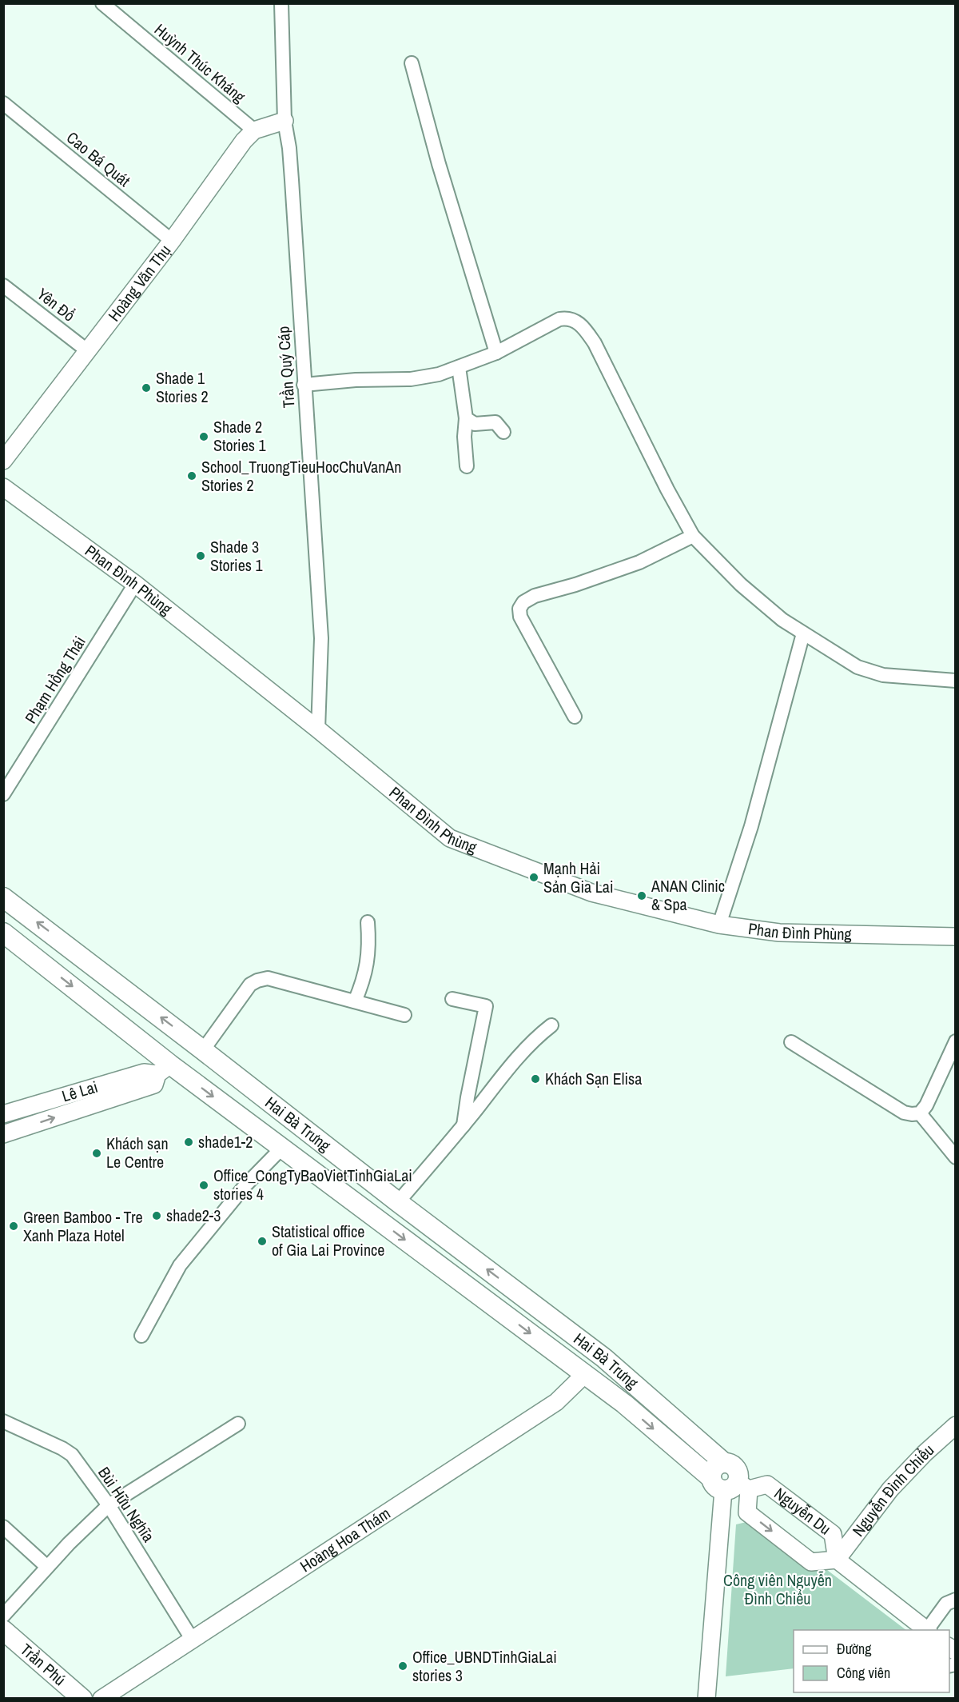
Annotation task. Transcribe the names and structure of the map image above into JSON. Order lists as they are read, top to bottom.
{
  "streets": {
    "main road": ["Hai Bà Trưng", "Trần Phú"],
    "street": [
      "Huỳnh Thúc Kháng",
      "Cao Bá Quát",
      "Hoàng Văn Thụ",
      "Yên Đổ",
      "Trần Quý Cáp",
      "Phan Đình Phùng",
      "Phạm Hồng Thái",
      "Lê Lai",
      "Nguyễn Đình Chiểu",
      "Bùi Hữu Nghĩa",
      "Nguyễn Du",
      "Hoàng Hoa Thám"
    ]
  },
  "crossings": [
    ["Huỳnh Thúc Kháng", "Hoàng Văn Thụ"],
    ["Cao Bá Quát", "Hoàng Văn Thụ"],
    ["Hoàng Văn Thụ", "Yên Đổ"],
    ["Trần Quý Cáp", "Phan Đình Phùng"],
    ["Phan Đình Phùng", "Phạm Hồng Thái"],
    ["Hai Bà Trưng", "Nguyễn Du"],
    ["Nguyễn Đình Chiểu", "Nguyễn Du"],
    ["Bùi Hữu Nghĩa", "Hoàng Hoa Thám"]
  ],
  "one_way": ["Nguyễn Du"],
  "parks": ["Công viên Nguyễn Đình Chiểu"],
  "places": [
    "Shade 1 Stories 2",
    "Shade 2 Stories 1",
    "School_TruongTieuHocChuVanAn Stories 2",
    "Shade 3 Stories 1",
    "Mạnh Hải Sản Gia Lai",
    "ANAN Clinic & Spa",
    "Khách Sạn Elisa",
    "shade1-2",
    "Khách sạn Le Centre",
    "Office_CongTyBaoVietTinhGiaLai stories 4",
    "shade2-3",
    "Green Bamboo - Tre Xanh Plaza Hotel",
    "Statistical office of Gia Lai Province",
    "Office_UBNDTinhGiaLai stories 3"
  ],
  "legend": ["Đường", "Công viên"]
}
